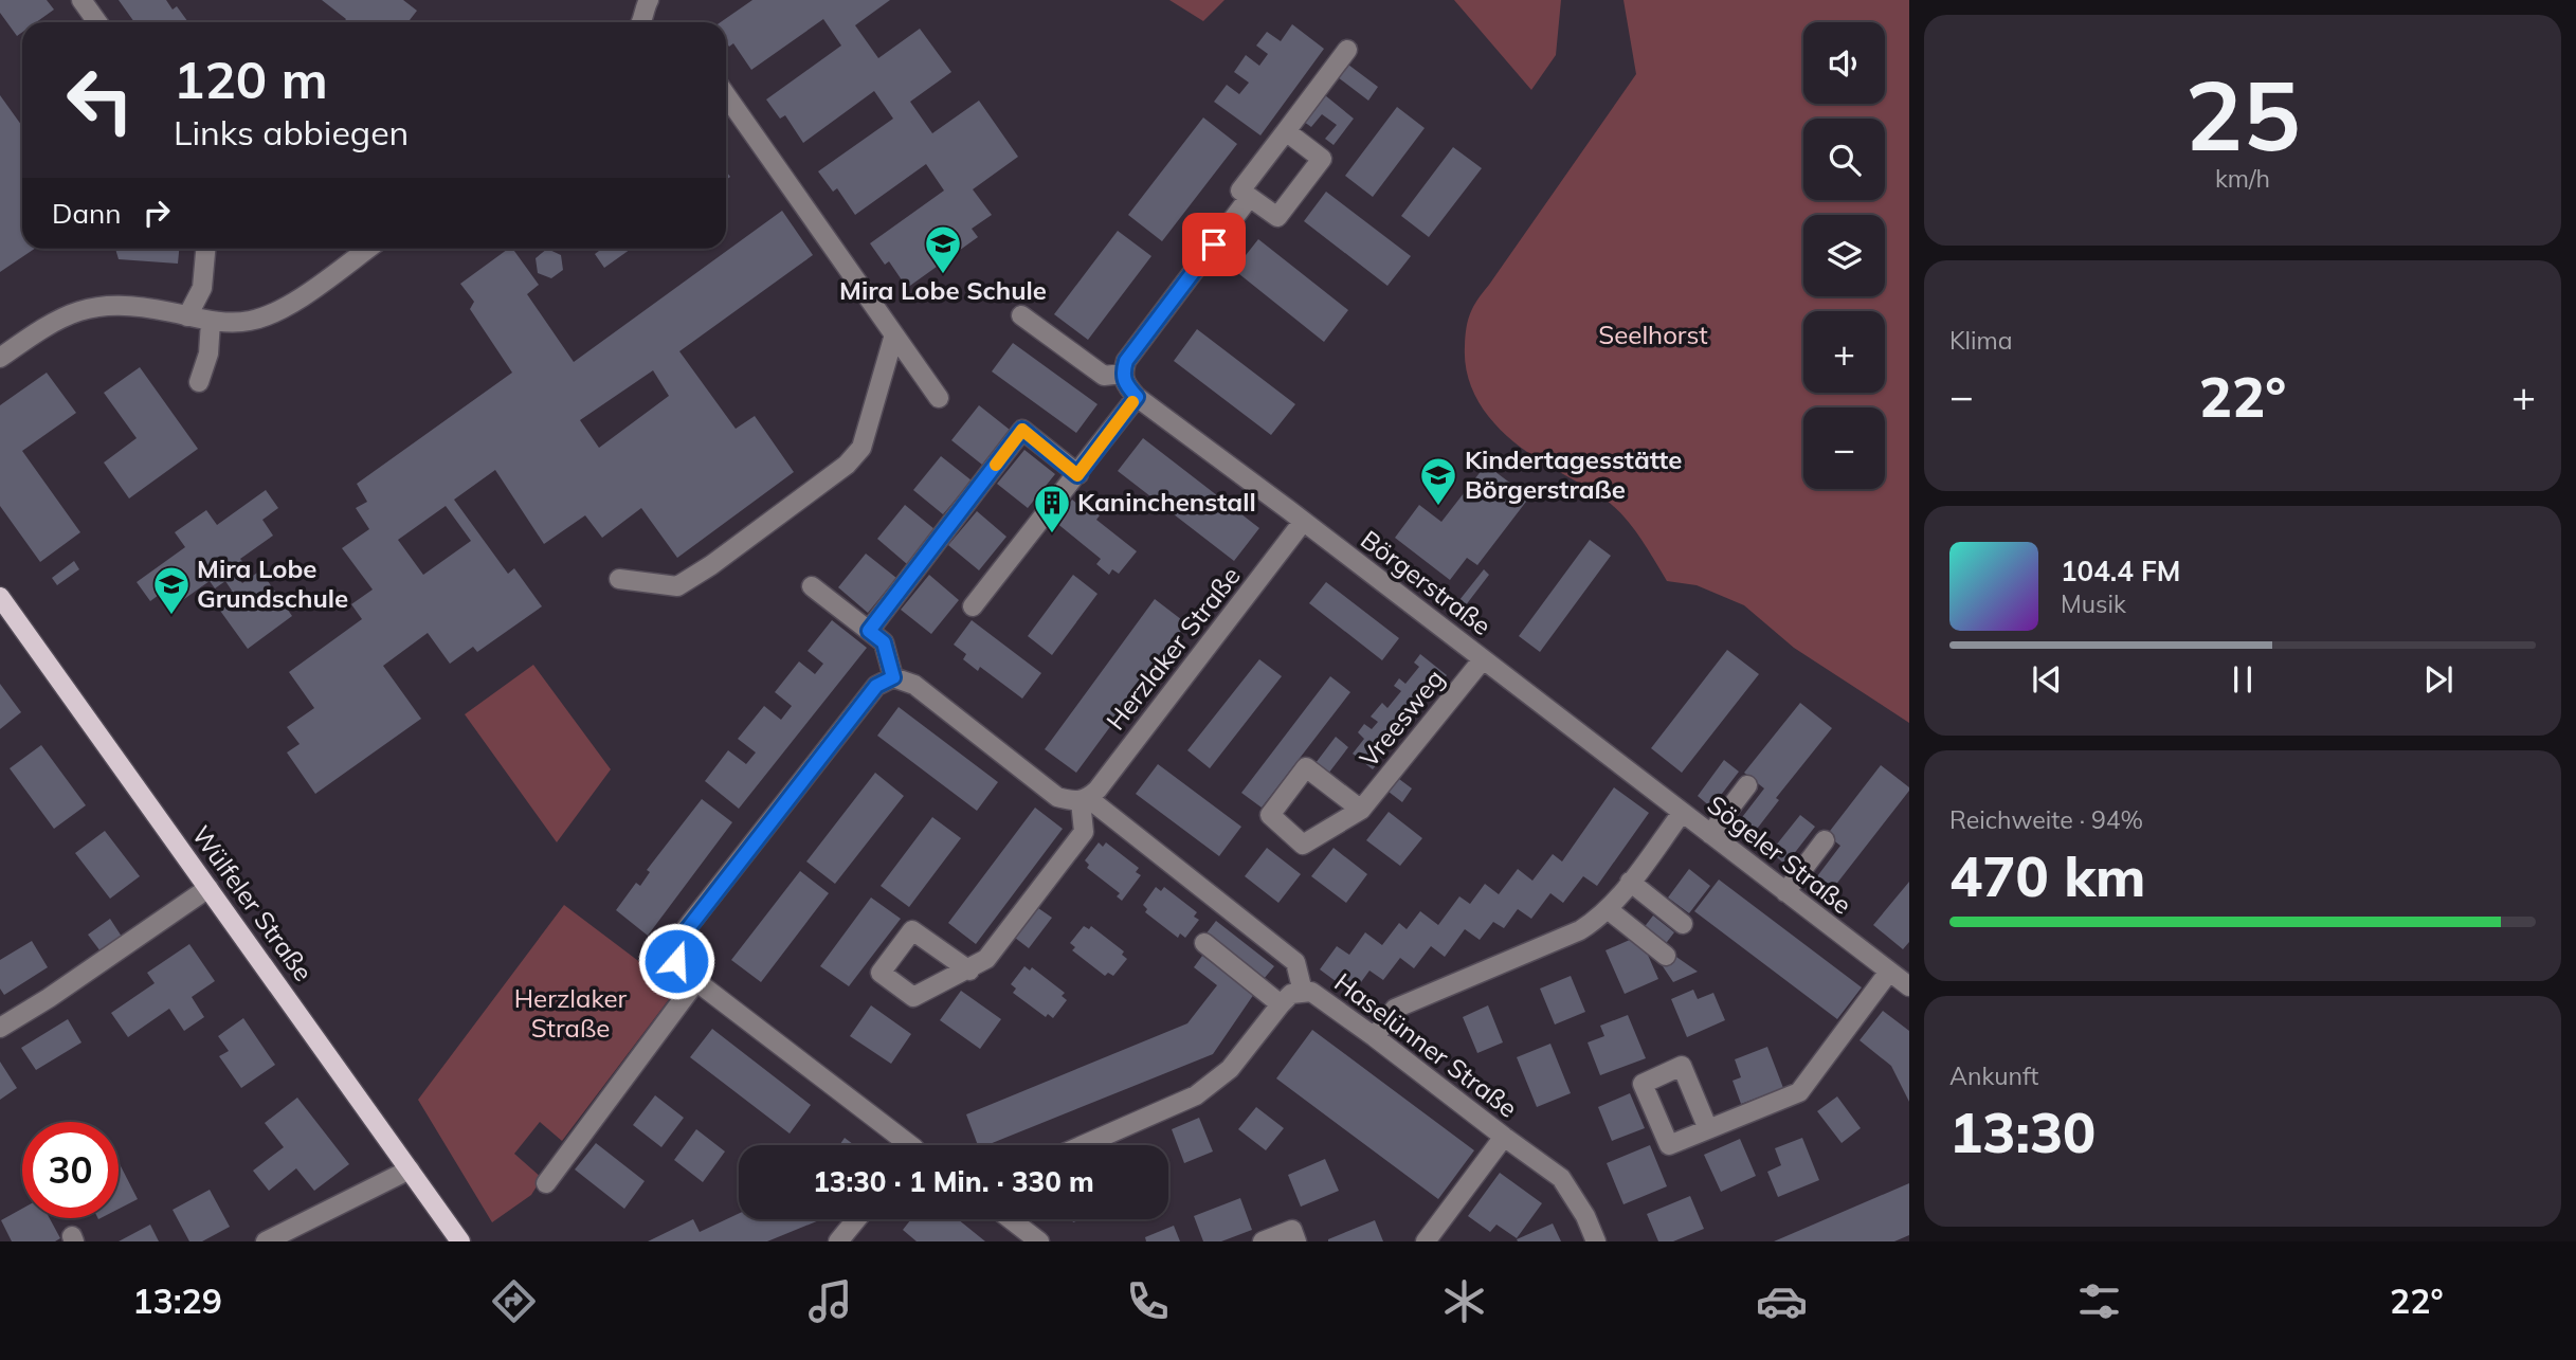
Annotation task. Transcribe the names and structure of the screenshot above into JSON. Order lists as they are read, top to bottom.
{
  "streets": {
    "main road": ["Wülfeler Straße"],
    "street": [
      "Börgerstraße",
      "Herzlaker Straße",
      "Vreesweg",
      "Sögeler Straße",
      "Haselünner Straße"
    ]
  },
  "crossings": [
    ["Börgerstraße", "Herzlaker Straße"],
    ["Börgerstraße", "Vreesweg"],
    ["Börgerstraße", "Sögeler Straße"],
    ["Sögeler Straße", "Haselünner Straße"]
  ],
  "parks": ["Seelhorst", "Herzlaker Straße"],
  "places": {
    "school or university": ["Mira Lobe Schule", "Kindertagesstätte Börgerstraße", "Mira Lobe Grundschule"],
    "building": ["Kaninchenstall"]
  },
  "page": {
    "tile": [
      ["25", "km/h"],
      "Klima",
      ["Reichweite · 94%", "470 km"],
      ["Ankunft", "13:30"]
    ],
    "map_buttons": ["+", "−"],
    "turn": ["120 m", "Links abbiegen"],
    "then": "Dann",
    "heat": ["−", "22°", "+"],
    "song": ["104.4 FM", "Musik"],
    "limit": "30",
    "trip": "13:30 · 1 Min. · 330 m",
    "tabs": ["13:29", "22°"]
  }
}
